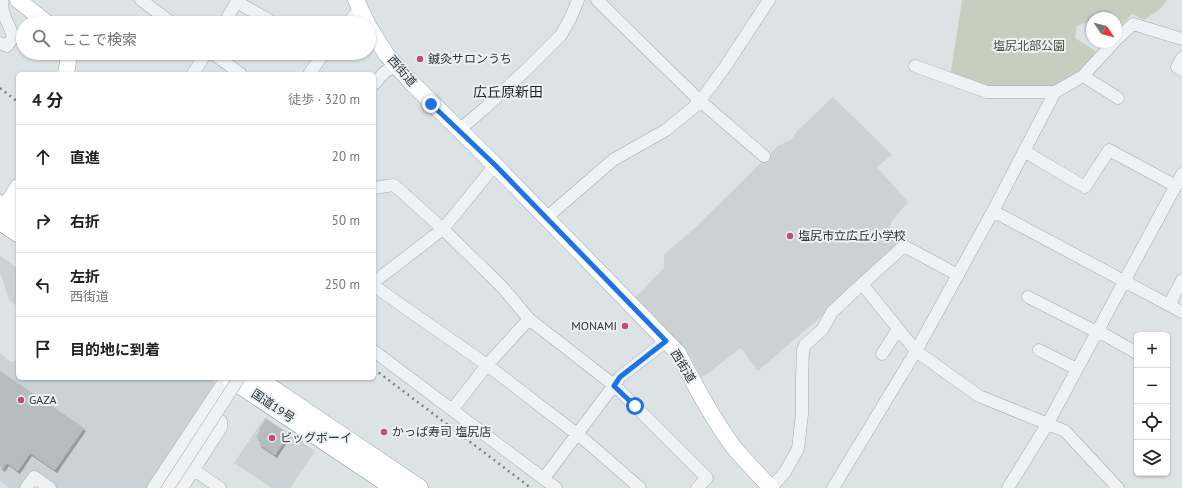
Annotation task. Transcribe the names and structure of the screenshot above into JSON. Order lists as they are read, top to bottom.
{
  "streets": {
    "highway": ["国道19号"],
    "main road": ["西街道"]
  },
  "districts": ["広丘原新田"],
  "parks": ["塩尻北部公園"],
  "places": [
    "鍼灸サロンうち",
    "塩尻市立広丘小学校",
    "MONAMI",
    "GAZA",
    "かっぱ寿司 塩尻店",
    "ビッグボーイ"
  ],
  "north": "bottom right",
  "page": {
    "search": "ここで検索",
    "heading": ["4 分", "徒歩 · 320 m"],
    "list": [
      ["直進", "20 m"],
      ["右折", "50 m"],
      ["左折", "西街道", "250 m"],
      "目的地に到着"
    ],
    "map_buttons": ["+", "−"]
  }
}
